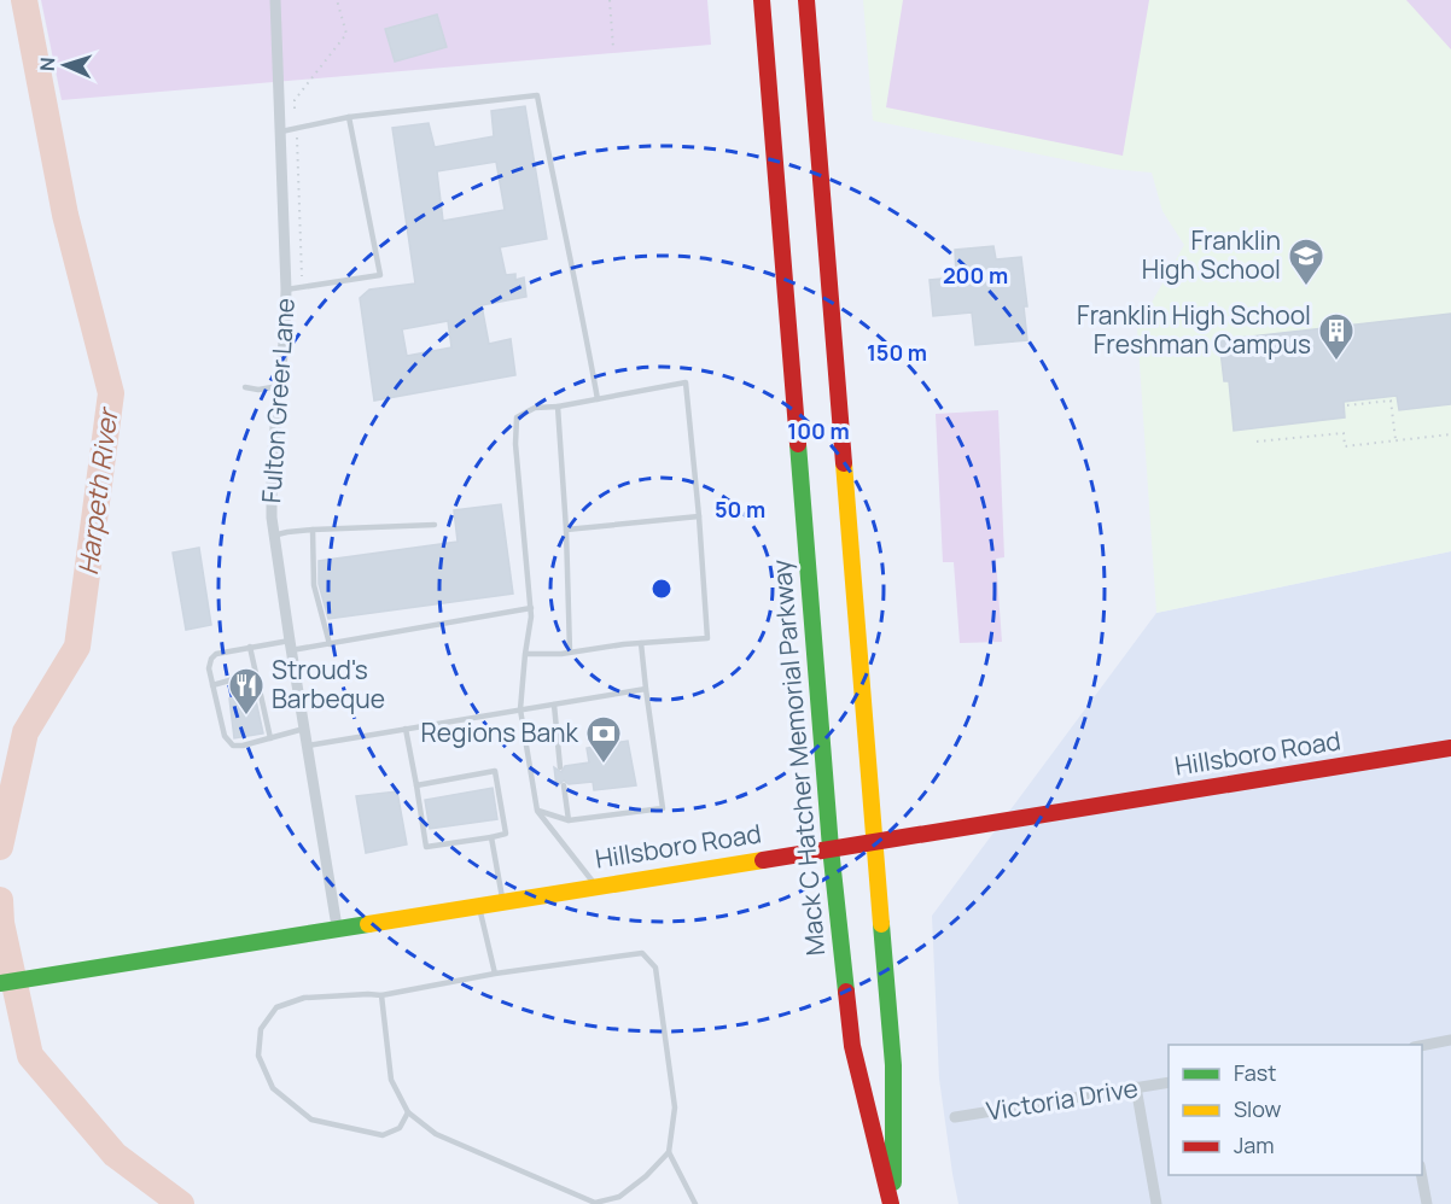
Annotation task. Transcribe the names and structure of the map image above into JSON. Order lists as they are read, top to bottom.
{
  "streets": {
    "main road": ["Hillsboro Road", "Mack C Hatcher Memorial Parkway"],
    "street": ["Fulton Greer Lane", "Victoria Drive"]
  },
  "crossings": [
    ["Fulton Greer Lane", "Hillsboro Road"],
    ["Hillsboro Road", "Mack C Hatcher Memorial Parkway"]
  ],
  "water": ["Harpeth River"],
  "places": {
    "school or university": ["Franklin High School"],
    "building": ["Franklin High School Freshman Campus"],
    "restaurant": ["Stroud's Barbeque"],
    "bank": ["Regions Bank"]
  },
  "legend": ["Fast", "Slow", "Jam"],
  "north": "left",
  "rings": [
    "200 m",
    "150 m",
    "100 m",
    "50 m"
  ]
}
